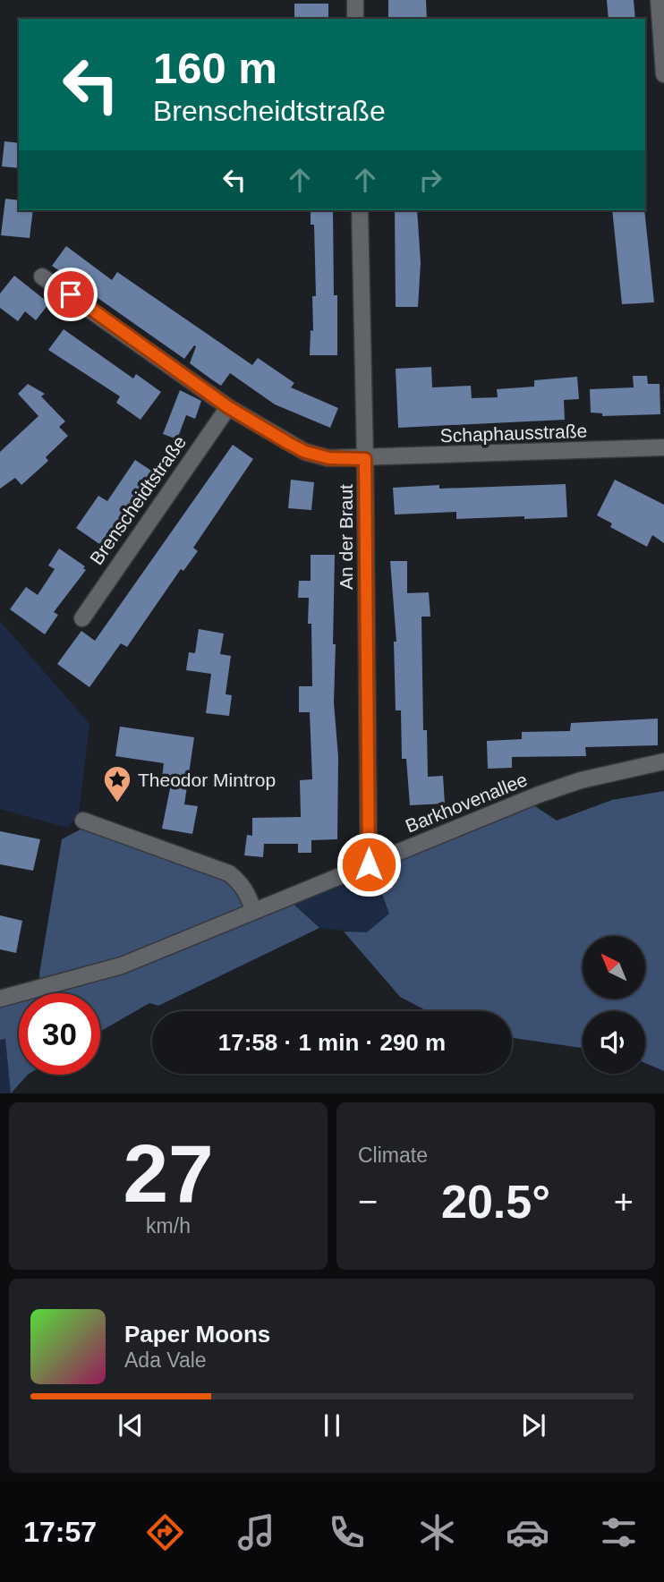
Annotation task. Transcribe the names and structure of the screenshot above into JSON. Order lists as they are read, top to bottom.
{
  "streets": {
    "street": [
      "Schaphausstraße",
      "Brenscheidtstraße",
      "An der Braut",
      "Barkhovenallee"
    ]
  },
  "crossings": [
    ["Schaphausstraße", "An der Braut"],
    ["An der Braut", "Barkhovenallee"]
  ],
  "places": {
    "place": ["Theodor Mintrop"]
  },
  "north": "top left",
  "page": {
    "turn": ["160 m", "Brenscheidtstraße"],
    "limit": "30",
    "trip": "17:58 · 1 min · 290 m",
    "tile": [
      ["27", "km/h"],
      "Climate"
    ],
    "heat": ["−", "20.5°", "+"],
    "song": ["Paper Moons", "Ada Vale"],
    "tabs": "17:57"
  }
}
